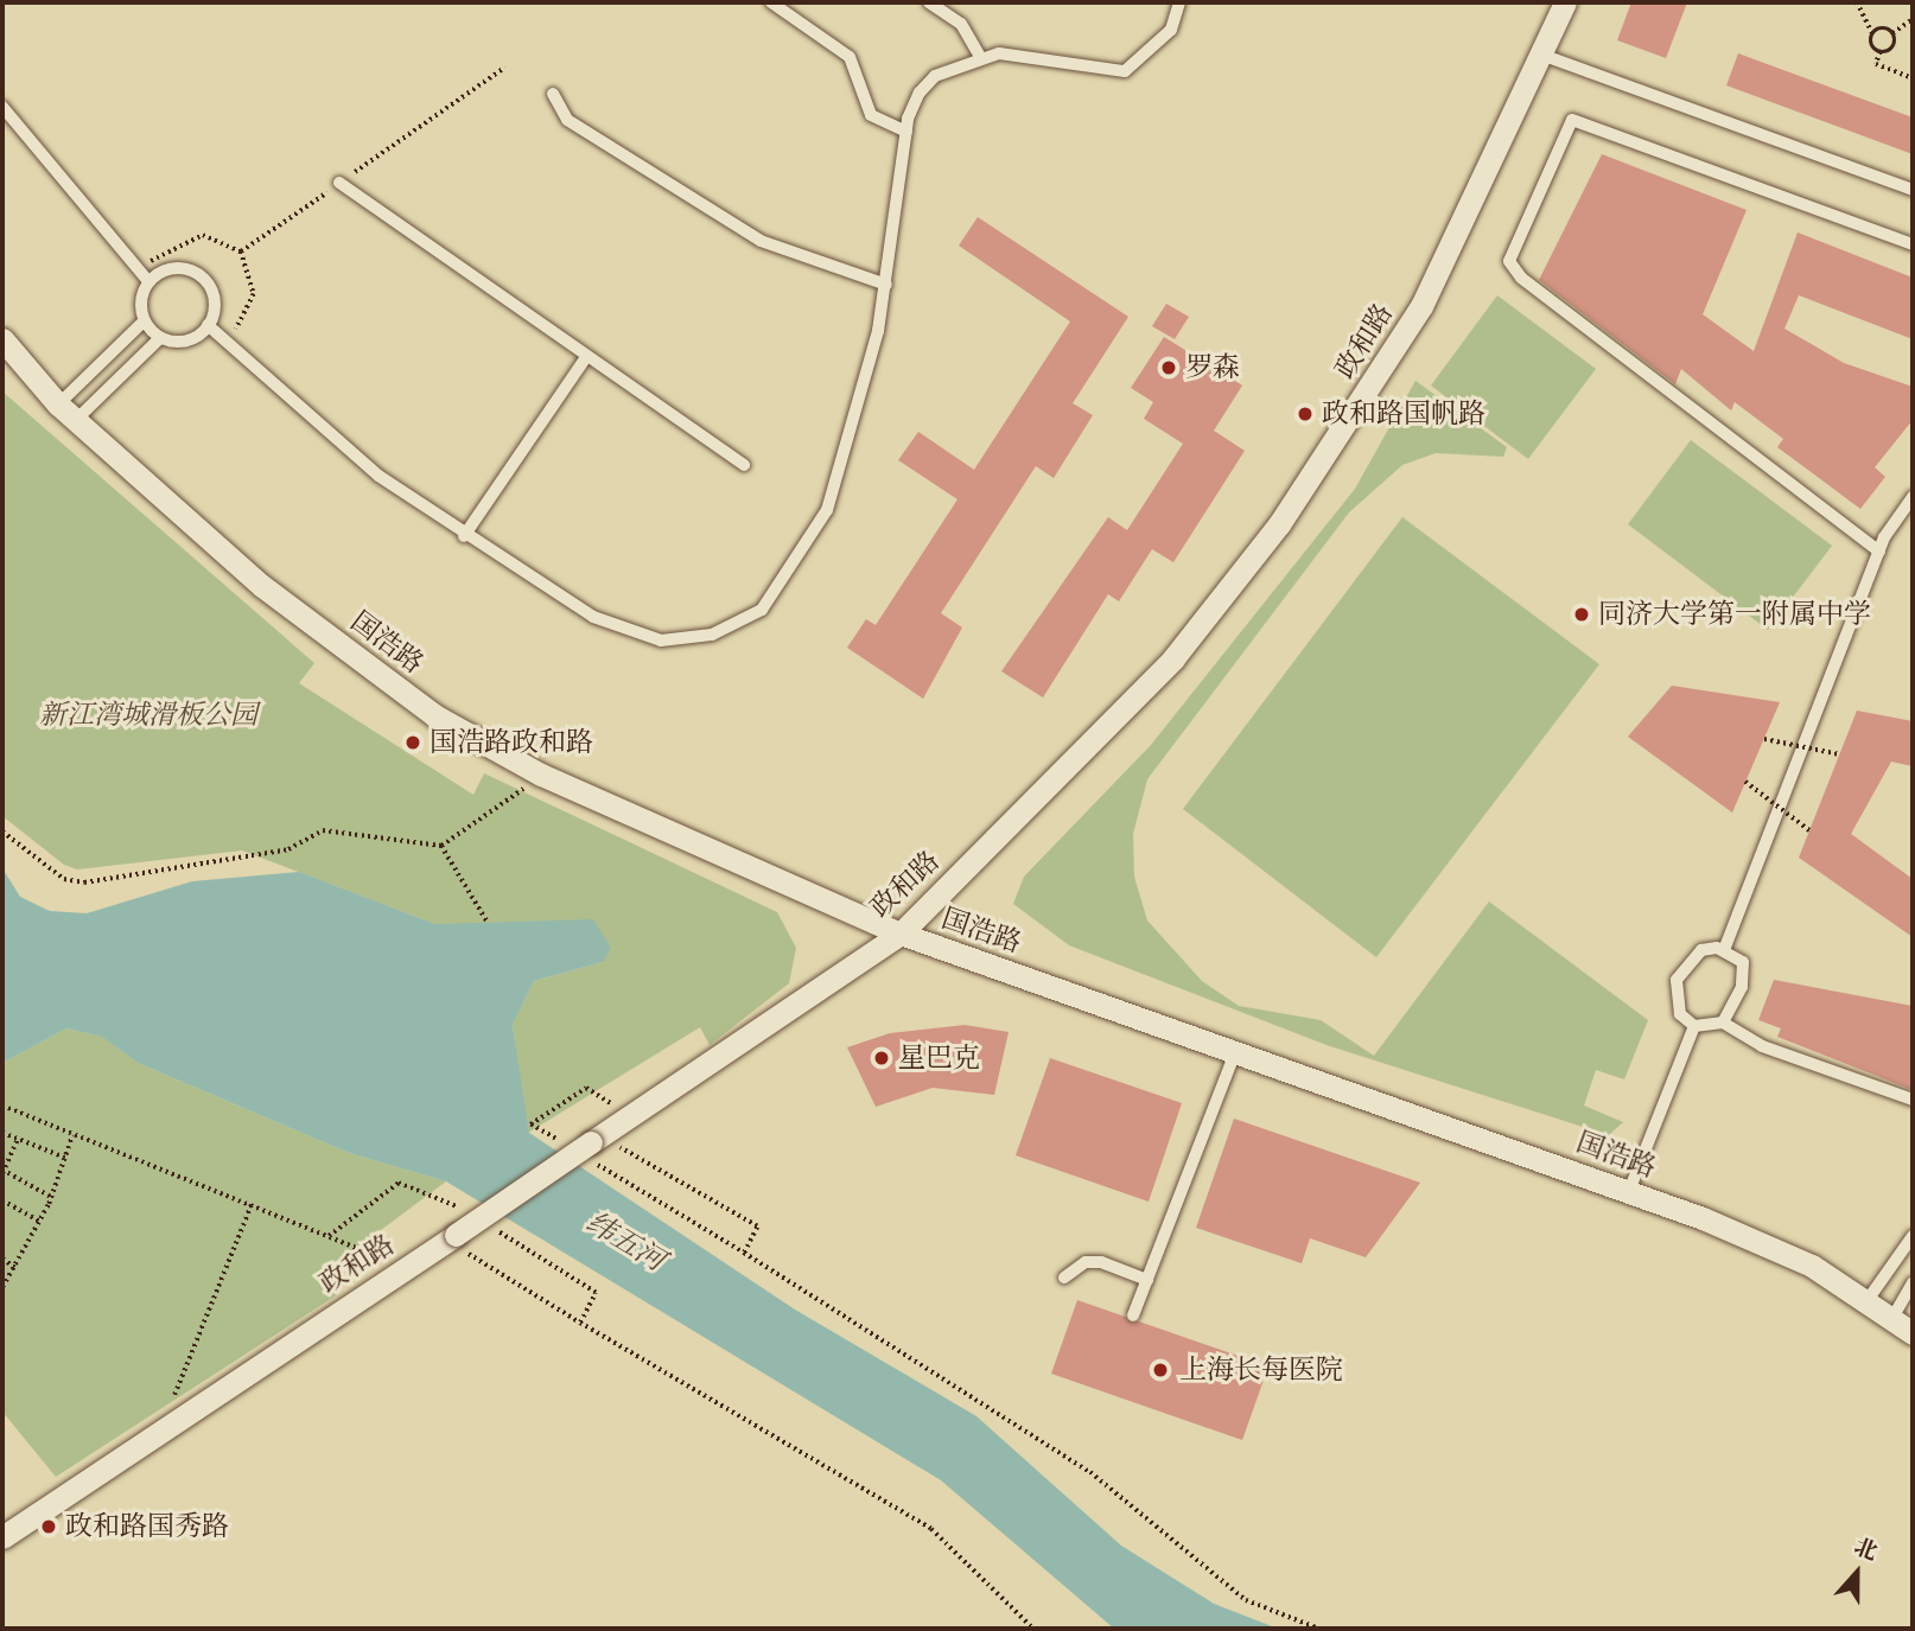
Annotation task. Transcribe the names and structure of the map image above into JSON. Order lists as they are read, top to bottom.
{
  "streets": {
    "street": ["政和路", "国浩路"]
  },
  "crossings": [
    ["政和路", "国浩路"]
  ],
  "water": ["纬五河"],
  "parks": ["新江湾城滑板公园"],
  "places": [
    "罗森",
    "政和路国帆路",
    "同济大学第一附属中学",
    "国浩路政和路",
    "星巴克",
    "上海长每医院",
    "政和路国秀路"
  ],
  "north": "top"
}
